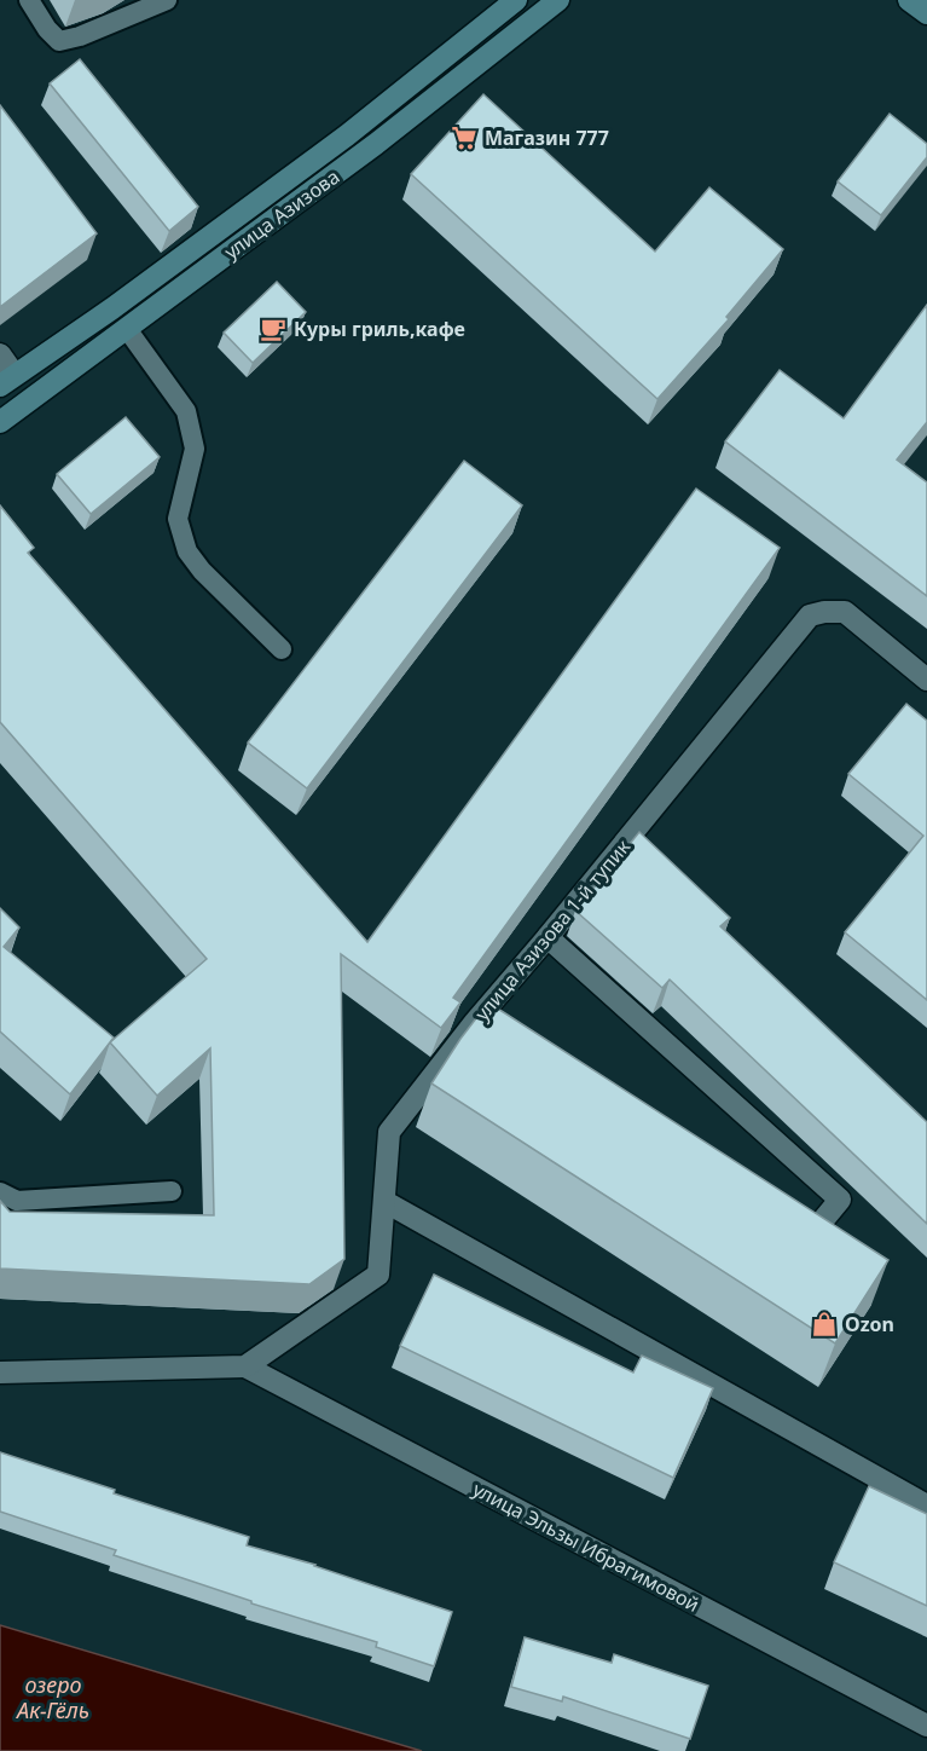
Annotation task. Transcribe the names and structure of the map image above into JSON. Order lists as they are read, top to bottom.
{
  "streets": {
    "main road": ["улица Азизова"],
    "street": ["улица Азизова 1-й тупик", "улица Эльзы Ибрагимовой"]
  },
  "crossings": [
    ["улица Азизова 1-й тупик", "улица Эльзы Ибрагимовой"]
  ],
  "water": ["озеро Ак-Гёль"],
  "places": {
    "supermarket": ["Магазин 777"],
    "cafe": ["Куры гриль,кафе"],
    "shop": ["Ozon"]
  }
}
